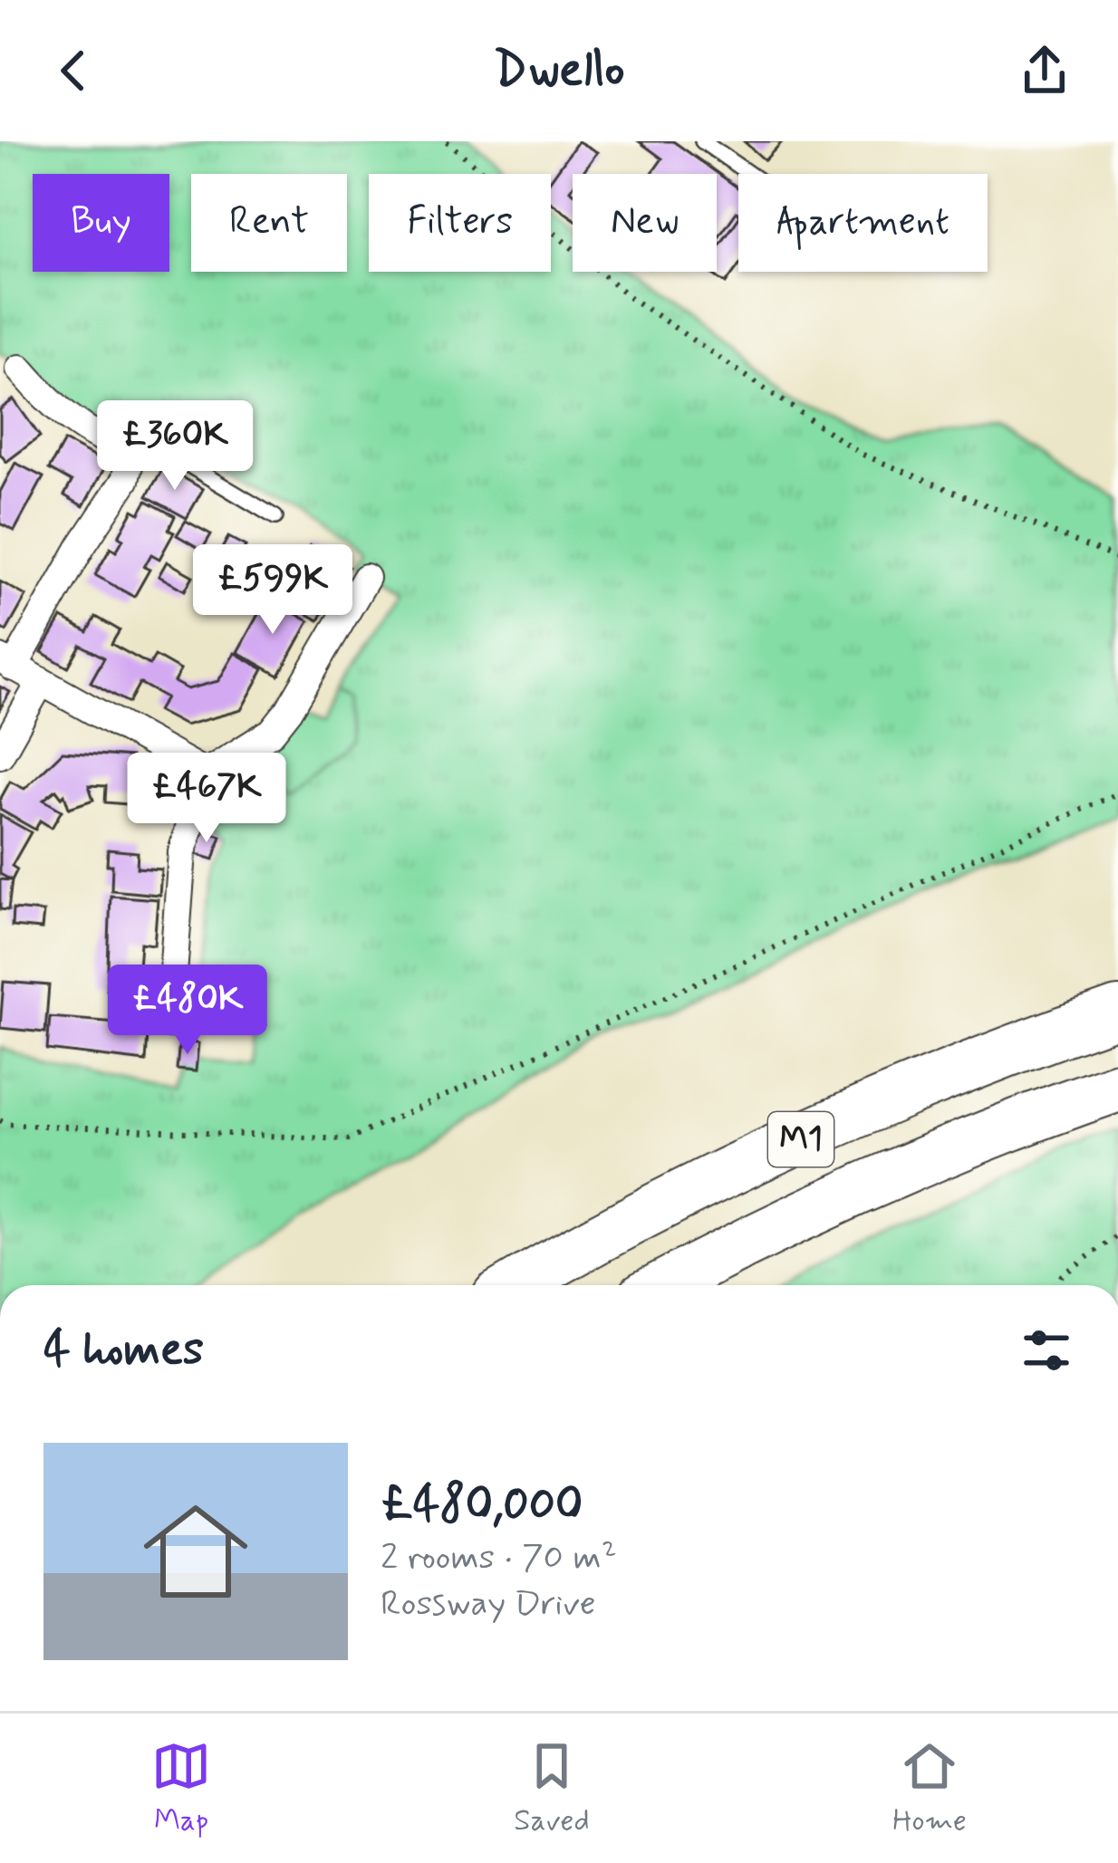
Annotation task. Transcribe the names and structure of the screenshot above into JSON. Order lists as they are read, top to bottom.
{
  "streets": {
    "highway": ["M1"]
  },
  "page": {
    "header": "Dwello",
    "chip": [
      "Buy",
      "Rent",
      "Filters",
      "New",
      "Apartment"
    ],
    "price": [
      "£360K",
      "£599K",
      "£467K",
      "£480K"
    ],
    "heading": "4 homes",
    "list": [
      {
        "name": "£480,000",
        "note": "2 rooms · 70 m² · Rossway Drive"
      }
    ],
    "tabs": ["Map", "Saved", "Home"]
  }
}
